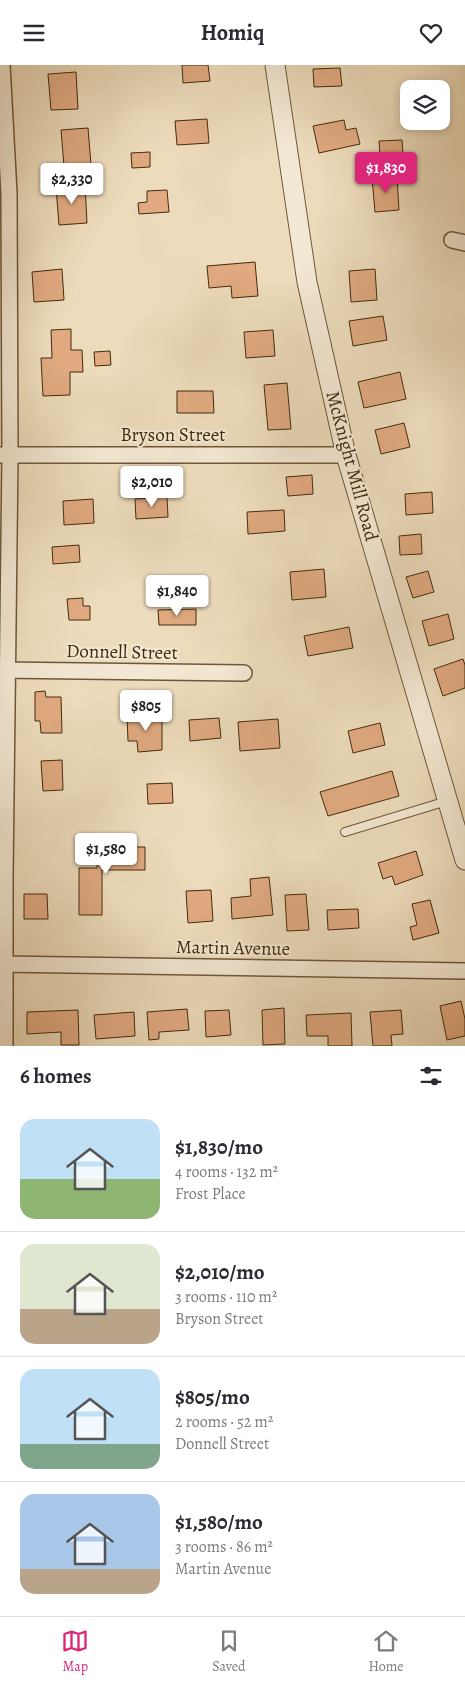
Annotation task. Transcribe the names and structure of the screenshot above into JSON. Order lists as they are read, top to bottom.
{
  "streets": {
    "street": [
      "Bryson Street",
      "McKnight Mill Road",
      "Donnell Street",
      "Martin Avenue"
    ]
  },
  "crossings": [
    ["Bryson Street", "McKnight Mill Road"]
  ],
  "page": {
    "header": "Homiq",
    "price": [
      "$1,830",
      "$2,330",
      "$2,010",
      "$1,840",
      "$805",
      "$1,580"
    ],
    "heading": "6 homes",
    "list": [
      {
        "name": "$1,830/mo",
        "note": "4 rooms · 132 m² · Frost Place"
      },
      {
        "name": "$2,010/mo",
        "note": "3 rooms · 110 m² · Bryson Street"
      },
      {
        "name": "$805/mo",
        "note": "2 rooms · 52 m² · Donnell Street"
      },
      {
        "name": "$1,580/mo",
        "note": "3 rooms · 86 m² · Martin Avenue"
      }
    ],
    "tabs": ["Map", "Saved", "Home"]
  }
}
